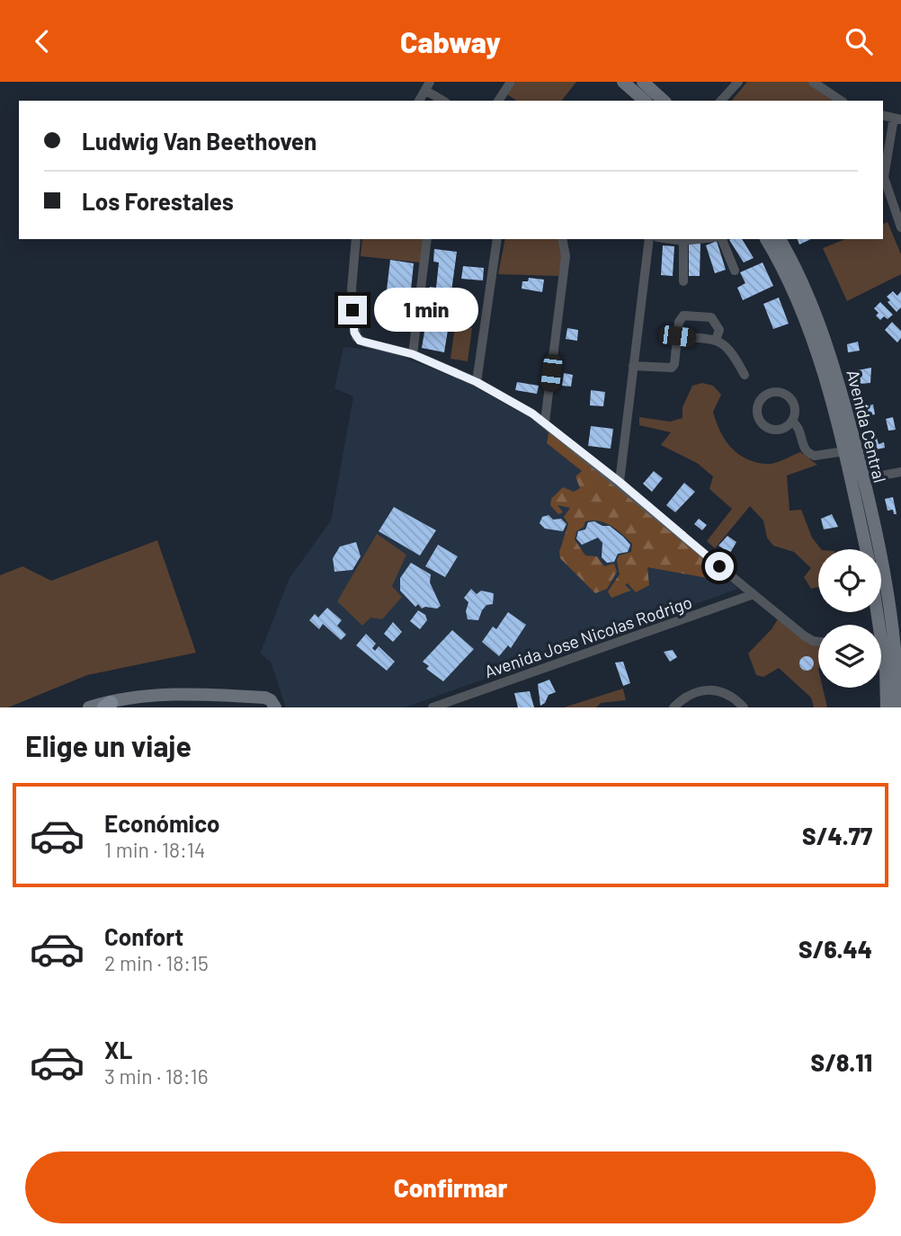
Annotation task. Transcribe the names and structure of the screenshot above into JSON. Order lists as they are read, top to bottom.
{
  "streets": {
    "street": ["Avenida Central", "Avenida Jose Nicolas Rodrigo"]
  },
  "page": {
    "header": "Cabway",
    "banner": ["Ludwig Van Beethoven", "Los Forestales"],
    "bubble": "1 min",
    "heading": "Elige un viaje",
    "list": [
      {
        "name": "Económico",
        "note": "1 min · 18:14",
        "value": "S/4.77"
      },
      {
        "name": "Confort",
        "note": "2 min · 18:15",
        "value": "S/6.44"
      },
      {
        "name": "XL",
        "note": "3 min · 18:16",
        "value": "S/8.11"
      }
    ],
    "buttons": "Confirmar"
  }
}
